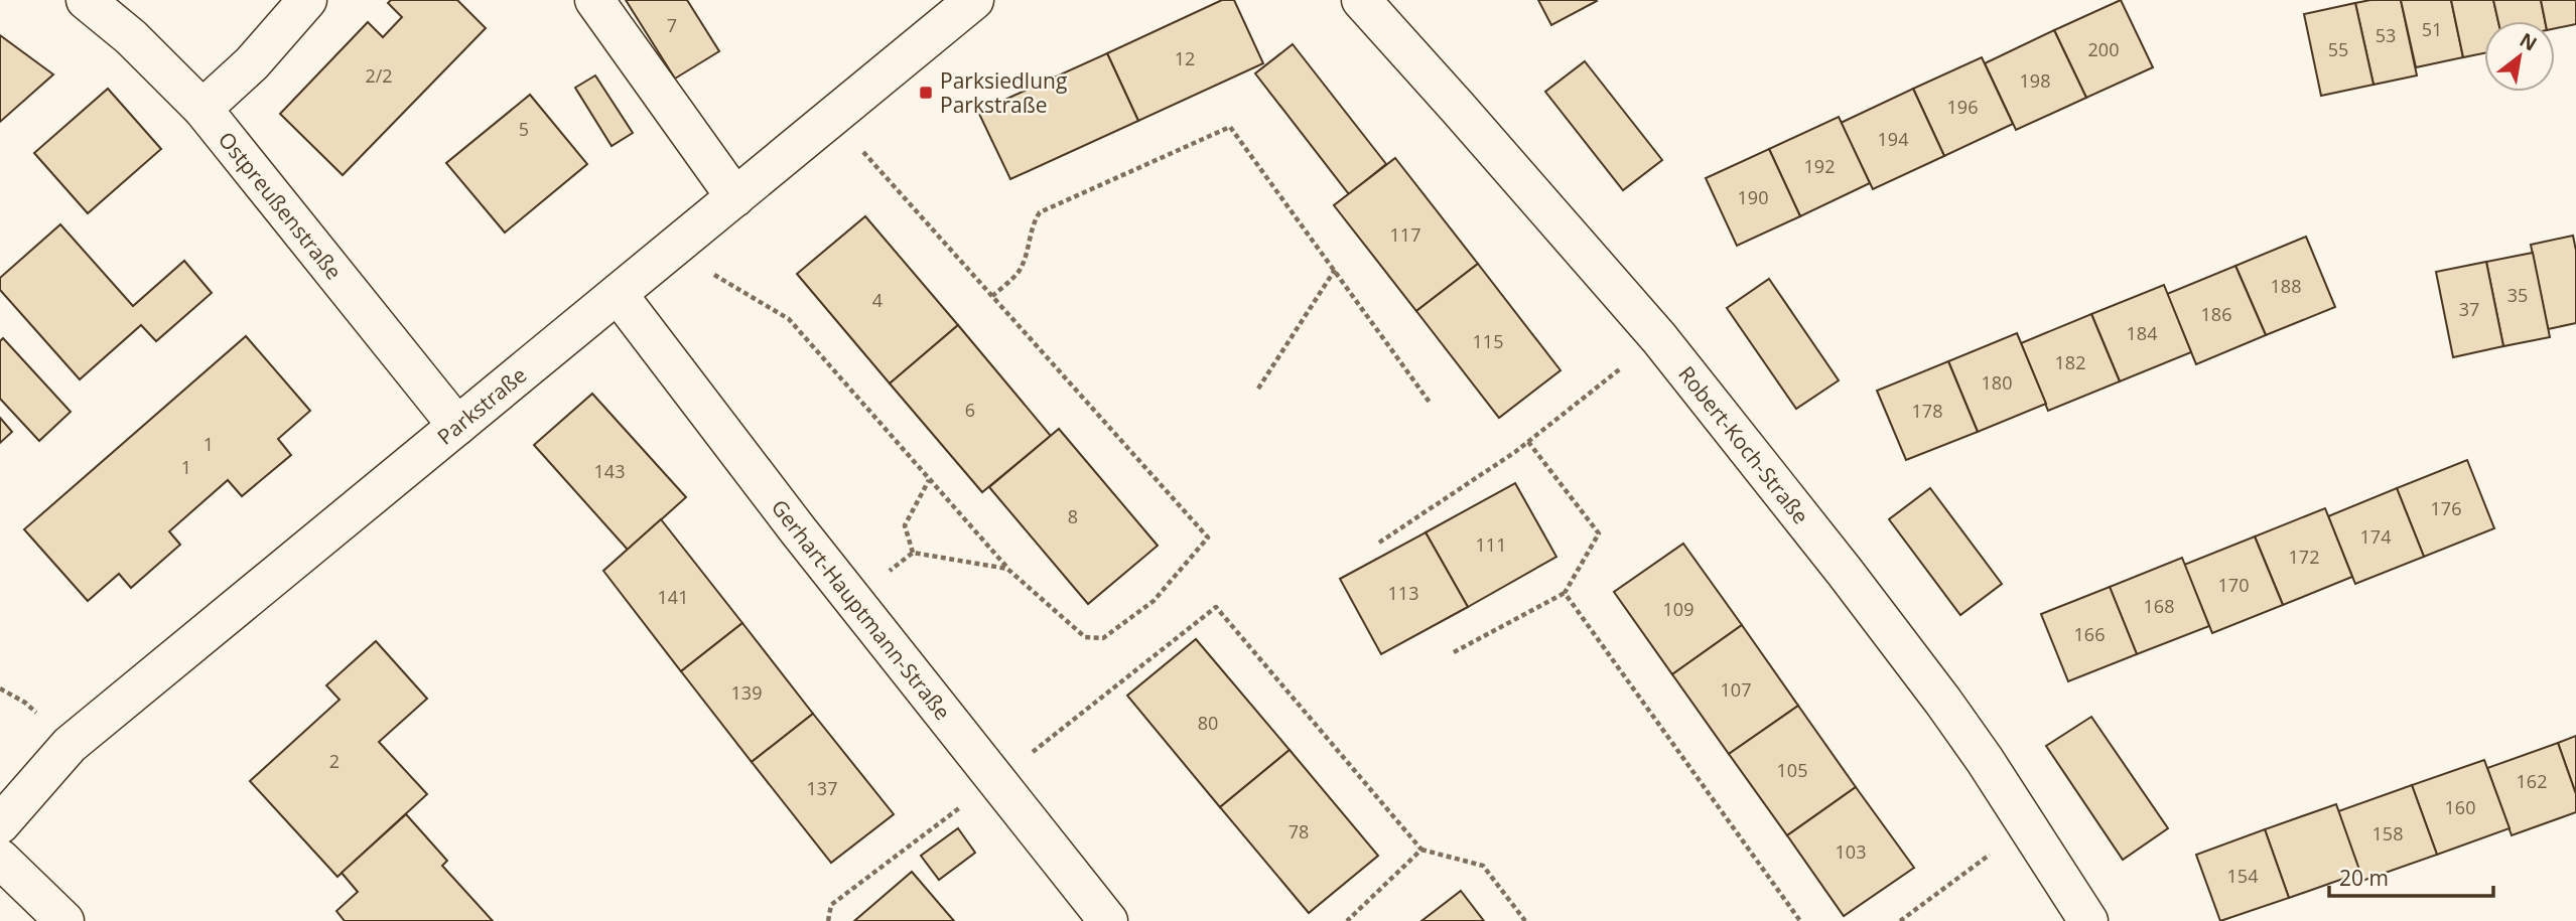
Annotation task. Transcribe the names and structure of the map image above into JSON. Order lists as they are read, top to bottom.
{
  "streets": {
    "street": [
      "Ostpreußenstraße",
      "Parkstraße",
      "Robert-Koch-Straße",
      "Gerhart-Hauptmann-Straße"
    ]
  },
  "crossings": [
    ["Ostpreußenstraße", "Parkstraße"],
    ["Parkstraße", "Gerhart-Hauptmann-Straße"]
  ],
  "places": {
    "transit": ["Parksiedlung Parkstraße"]
  },
  "house_numbers": [
    "7",
    "51",
    "53",
    "200",
    "55",
    "12",
    "2/2",
    "198",
    "196",
    "5",
    "194",
    "192",
    "190",
    "117",
    "188",
    "35",
    "4",
    "37",
    "186",
    "184",
    "115",
    "182",
    "180",
    "6",
    "178",
    "1",
    "1",
    "143",
    "176",
    "8",
    "174",
    "111",
    "172",
    "170",
    "113",
    "141",
    "168",
    "109",
    "166",
    "107",
    "139",
    "80",
    "2",
    "105",
    "162",
    "137",
    "160",
    "78",
    "158",
    "103",
    "154"
  ],
  "scale_bar": "20 m",
  "north": "top right"
}
